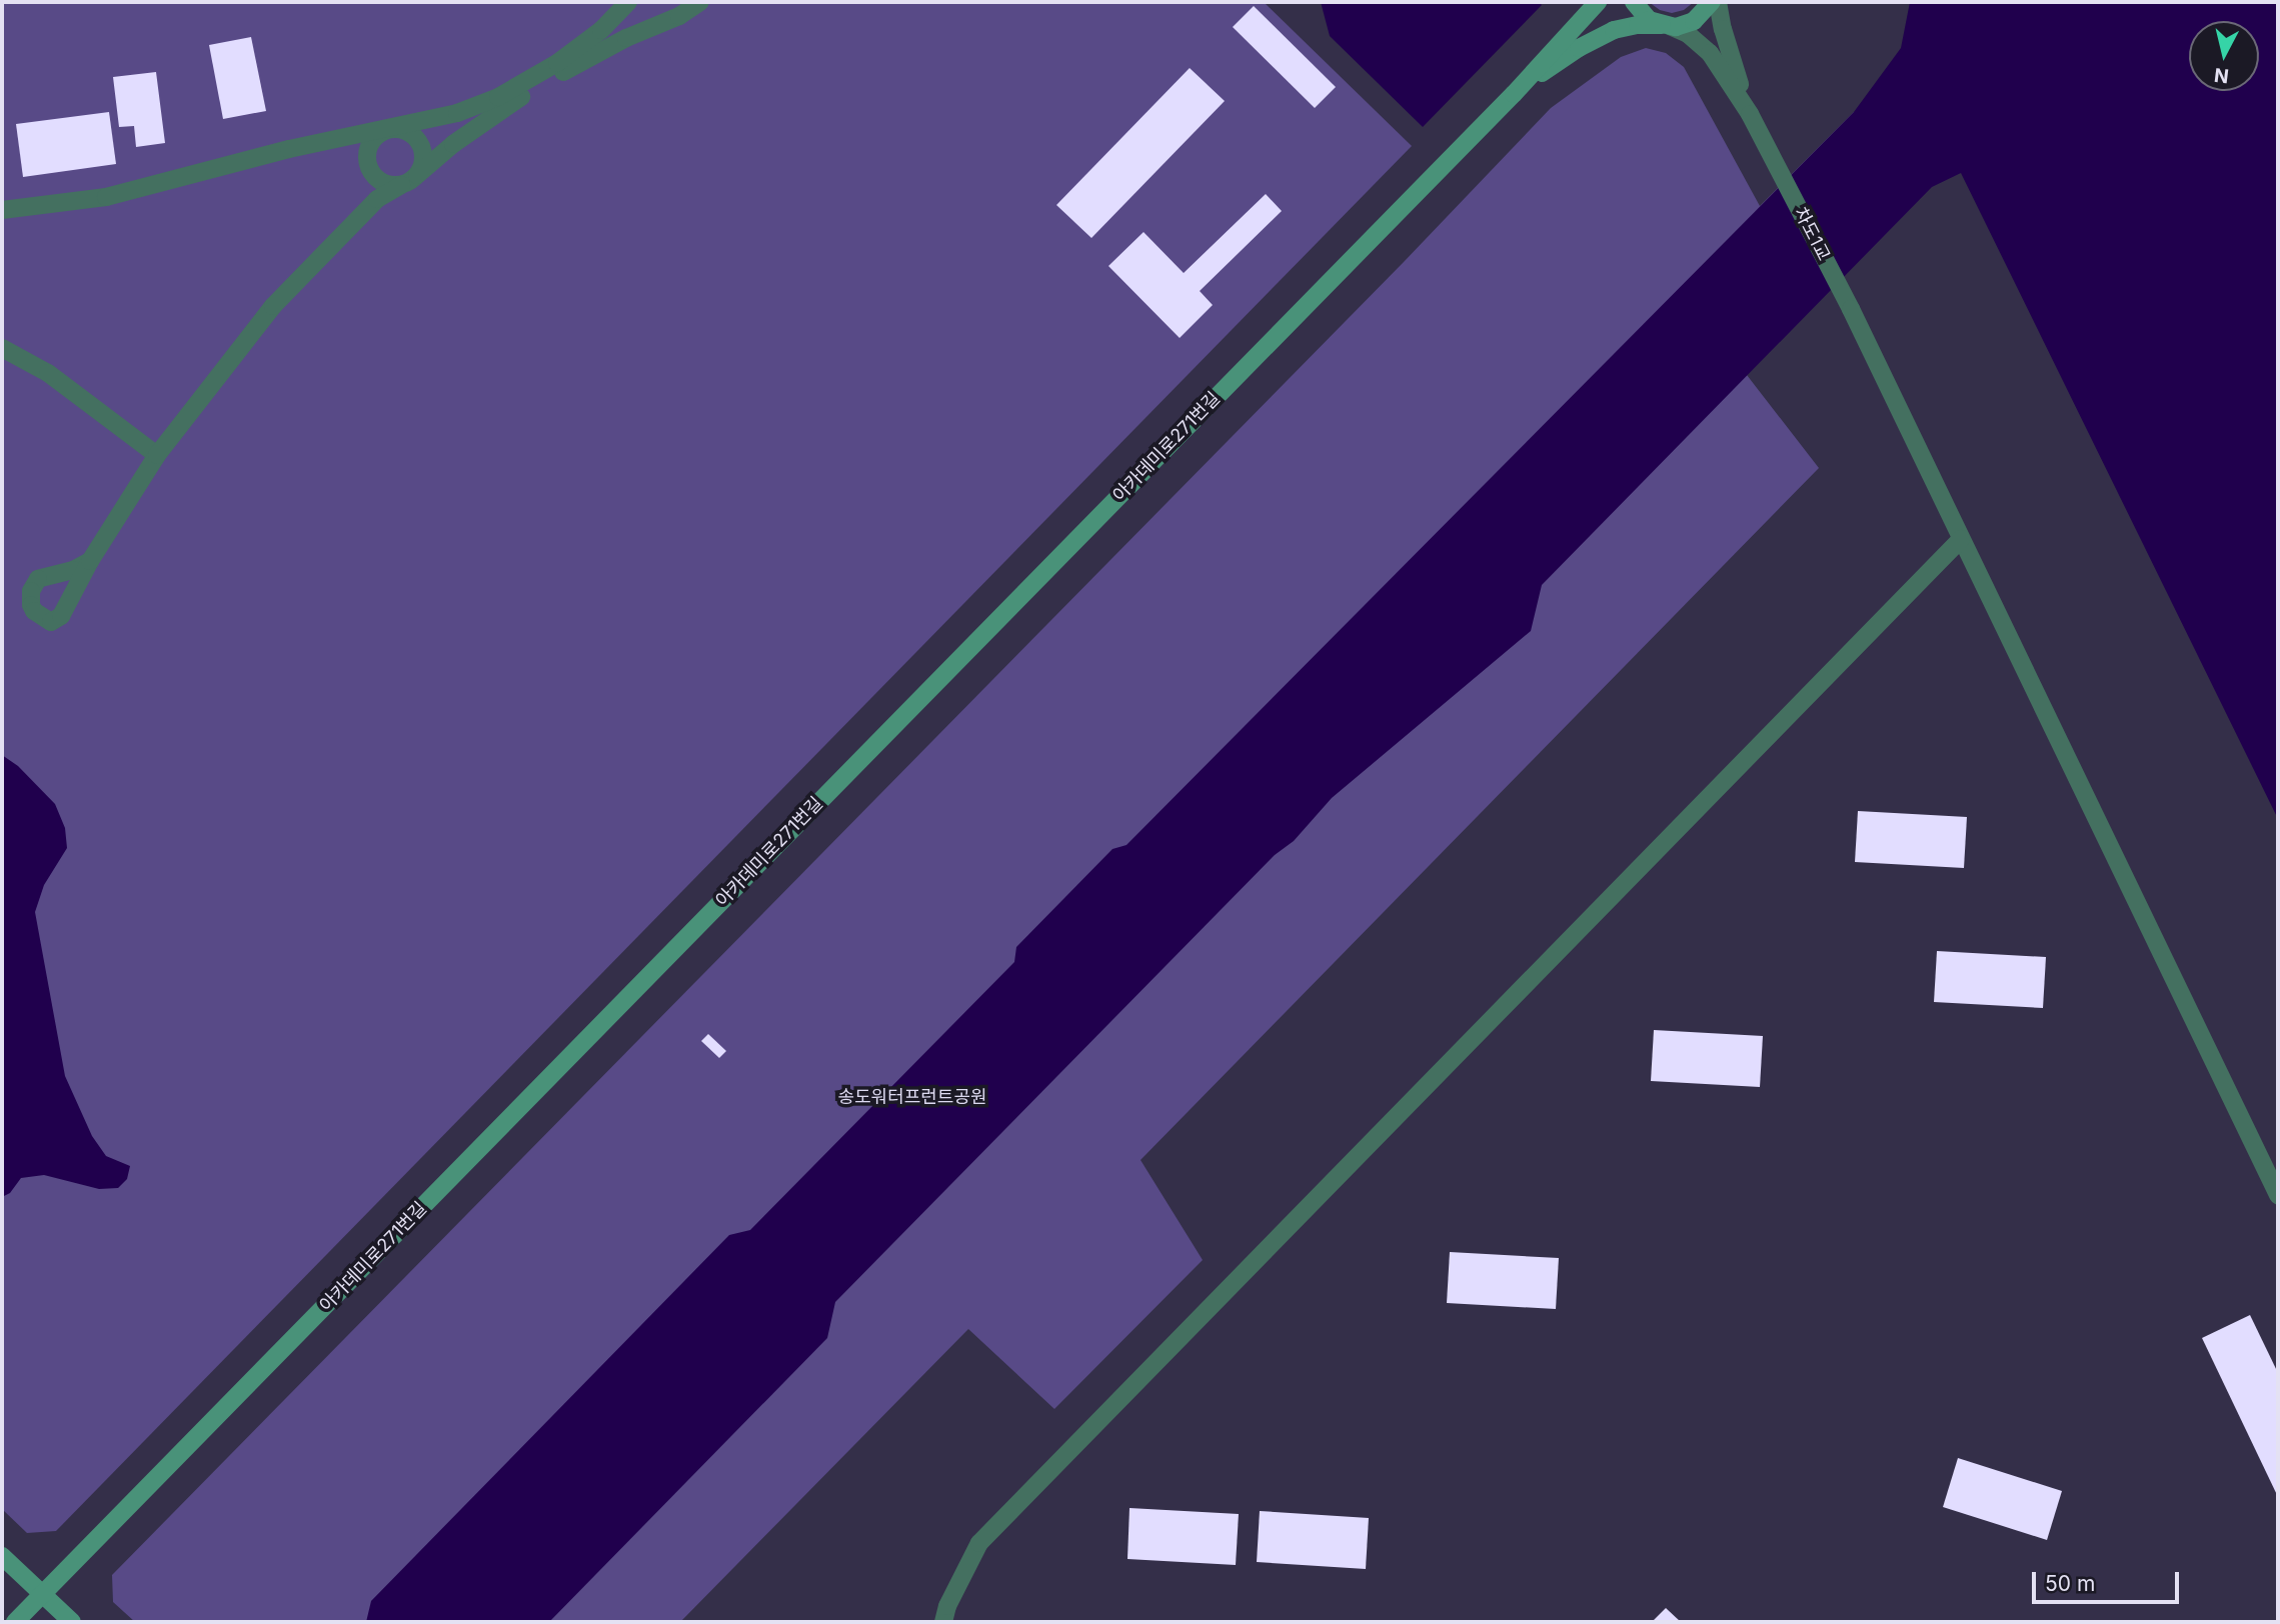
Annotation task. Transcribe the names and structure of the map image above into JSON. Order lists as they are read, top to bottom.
{
  "streets": {
    "street": ["차도1교", "아카데미로271번길"]
  },
  "parks": ["송도워터프런트공원"],
  "scale_bar": "50 m",
  "north": "bottom"
}
